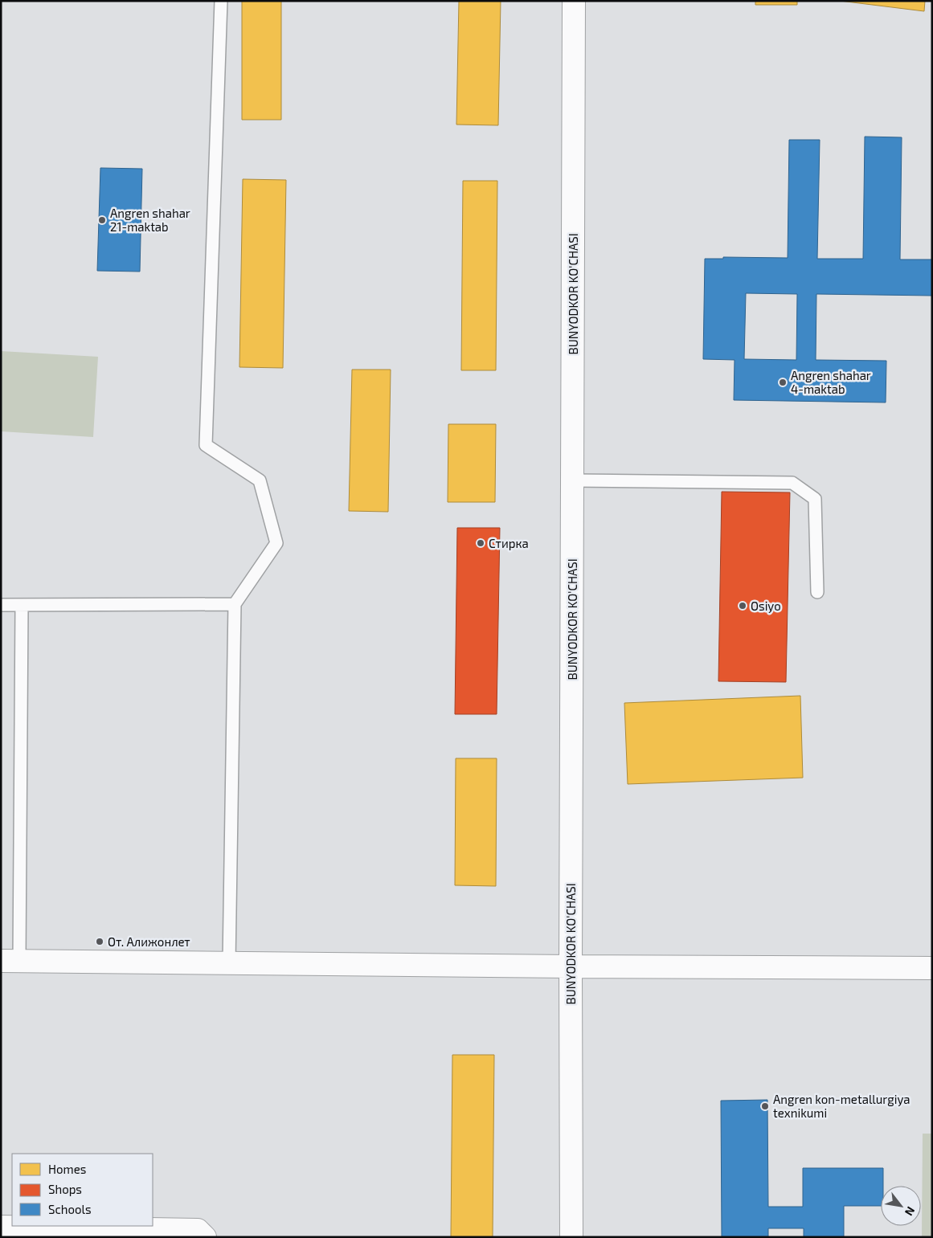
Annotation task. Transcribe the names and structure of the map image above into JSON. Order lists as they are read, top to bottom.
{
  "streets": {
    "main road": ["BUNYODKOR KO'CHASI"]
  },
  "places": [
    "Angren shahar 21-maktab",
    "Angren shahar 4-maktab",
    "Стирка",
    "Osiyo",
    "От. Алижонлет",
    "Angren kon-metallurgiya texnikumi"
  ],
  "legend": ["Homes", "Shops", "Schools"],
  "north": "bottom right"
}
